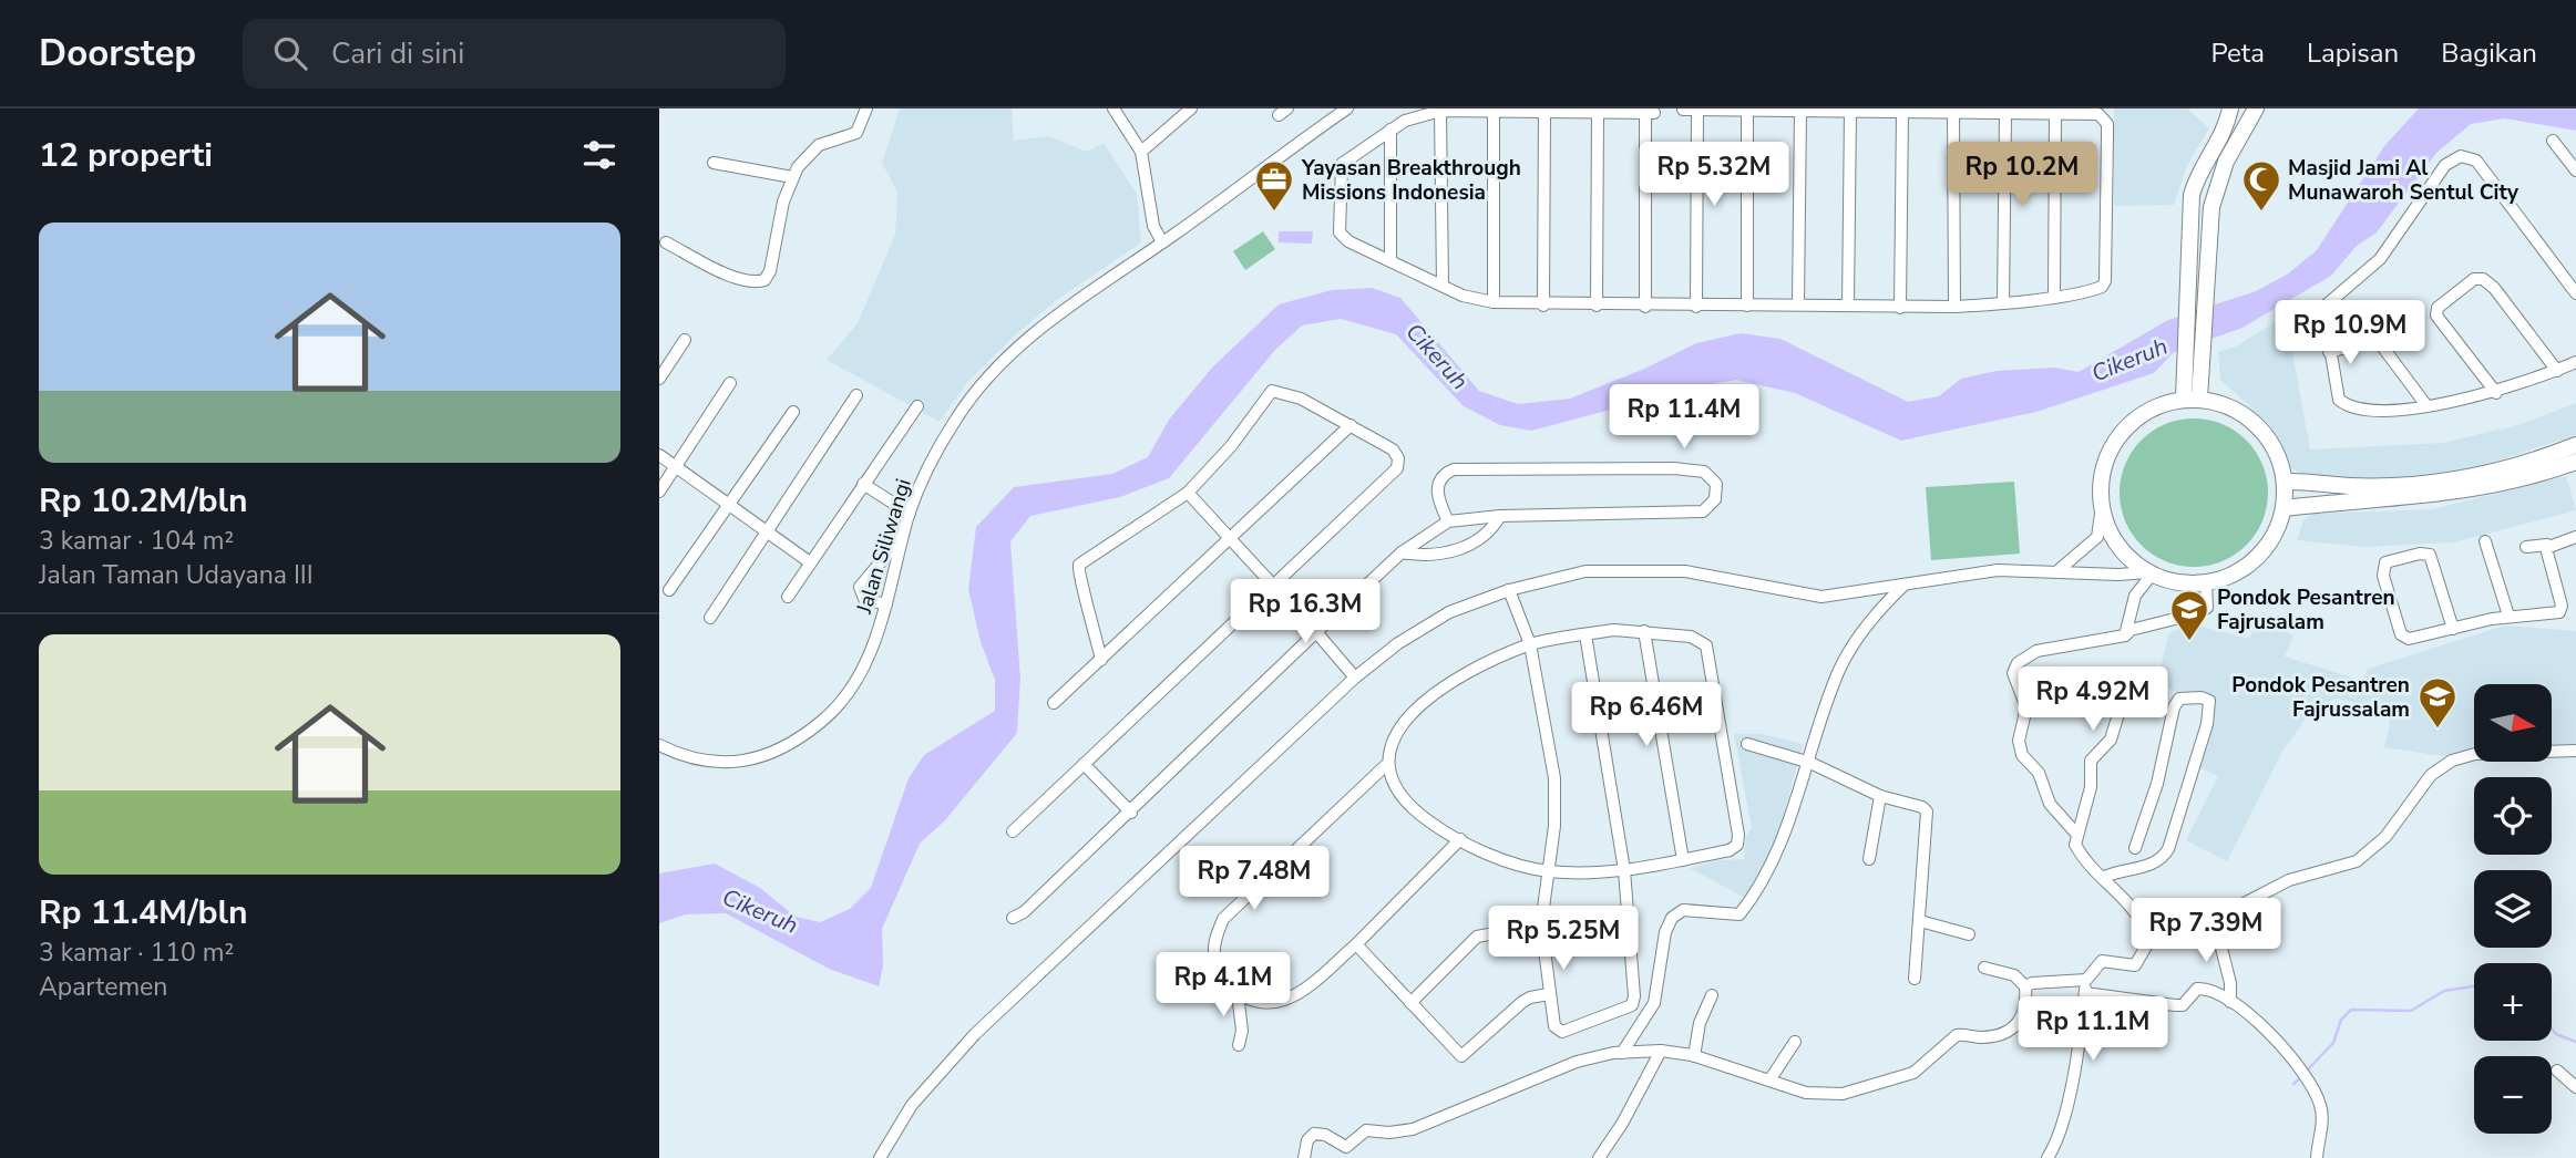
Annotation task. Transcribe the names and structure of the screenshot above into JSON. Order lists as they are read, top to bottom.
{
  "streets": {
    "street": ["Jalan Siliwangi"]
  },
  "water": ["Cikeruh"],
  "places": {
    "office": ["Yayasan Breakthrough Missions Indonesia"],
    "mosque": ["Masjid Jami Al Munawaroh Sentul City"],
    "school or university": ["Pondok Pesantren Fajrusalam", "Pondok Pesantren Fajrussalam"]
  },
  "north": "right",
  "page": {
    "header": "Doorstep",
    "search": "Cari di sini",
    "nav": ["Peta", "Lapisan", "Bagikan"],
    "heading": "12 properti",
    "price": [
      "Rp 5.32M",
      "Rp 10.2M",
      "Rp 10.9M",
      "Rp 11.4M",
      "Rp 16.3M",
      "Rp 4.92M",
      "Rp 6.46M",
      "Rp 7.48M",
      "Rp 7.39M",
      "Rp 5.25M",
      "Rp 4.1M",
      "Rp 11.1M"
    ],
    "list": [
      {
        "name": "Rp 10.2M/bln",
        "note": "3 kamar · 104 m² · Jalan Taman Udayana III"
      },
      {
        "name": "Rp 11.4M/bln",
        "note": "3 kamar · 110 m² · Apartemen"
      }
    ],
    "map_buttons": ["+", "−"]
  }
}
